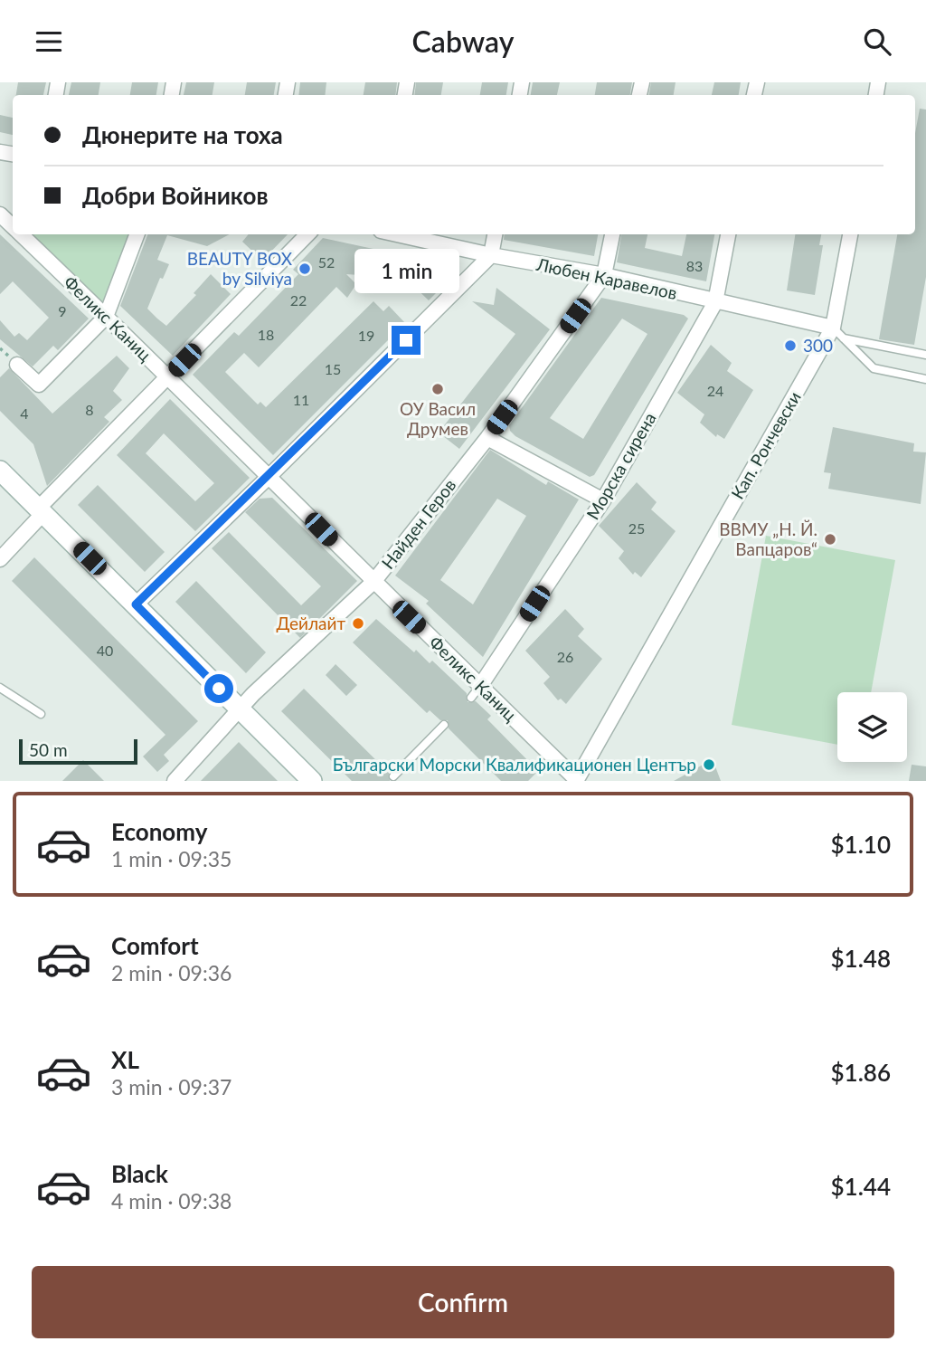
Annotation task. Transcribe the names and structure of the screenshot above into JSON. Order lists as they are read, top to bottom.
{
  "streets": {
    "street": [
      "Любен Каравелов",
      "Феликс Каниц",
      "Кап. Рончевски",
      "Морска сирена",
      "Найден Геров"
    ]
  },
  "crossings": [
    ["Любен Каравелов", "Кап. Рончевски"],
    ["Любен Каравелов", "Морска сирена"],
    ["Любен Каравелов", "Найден Геров"],
    ["Феликс Каниц", "Кап. Рончевски"],
    ["Феликс Каниц", "Морска сирена"],
    ["Феликс Каниц", "Найден Геров"]
  ],
  "places": [
    "BEAUTY BOX by Silviya",
    "300",
    "ОУ Васил Друмев",
    "ВВМУ „Н. Й. Вапцаров“",
    "Дейлайт",
    "Български Морски Квалификационен Център"
  ],
  "house_numbers": [
    "52",
    "83",
    "22",
    "9",
    "18",
    "19",
    "15",
    "24",
    "11",
    "8",
    "4",
    "25",
    "40",
    "26"
  ],
  "scale_bar": "50 m",
  "page": {
    "header": "Cabway",
    "banner": ["Дюнерите на тоха", "Добри Войников"],
    "bubble": "1 min",
    "scale": "50 m",
    "list": [
      {
        "name": "Economy",
        "note": "1 min · 09:35",
        "value": "$1.10"
      },
      {
        "name": "Comfort",
        "note": "2 min · 09:36",
        "value": "$1.48"
      },
      {
        "name": "XL",
        "note": "3 min · 09:37",
        "value": "$1.86"
      },
      {
        "name": "Black",
        "note": "4 min · 09:38",
        "value": "$1.44"
      }
    ],
    "buttons": "Confirm"
  }
}
